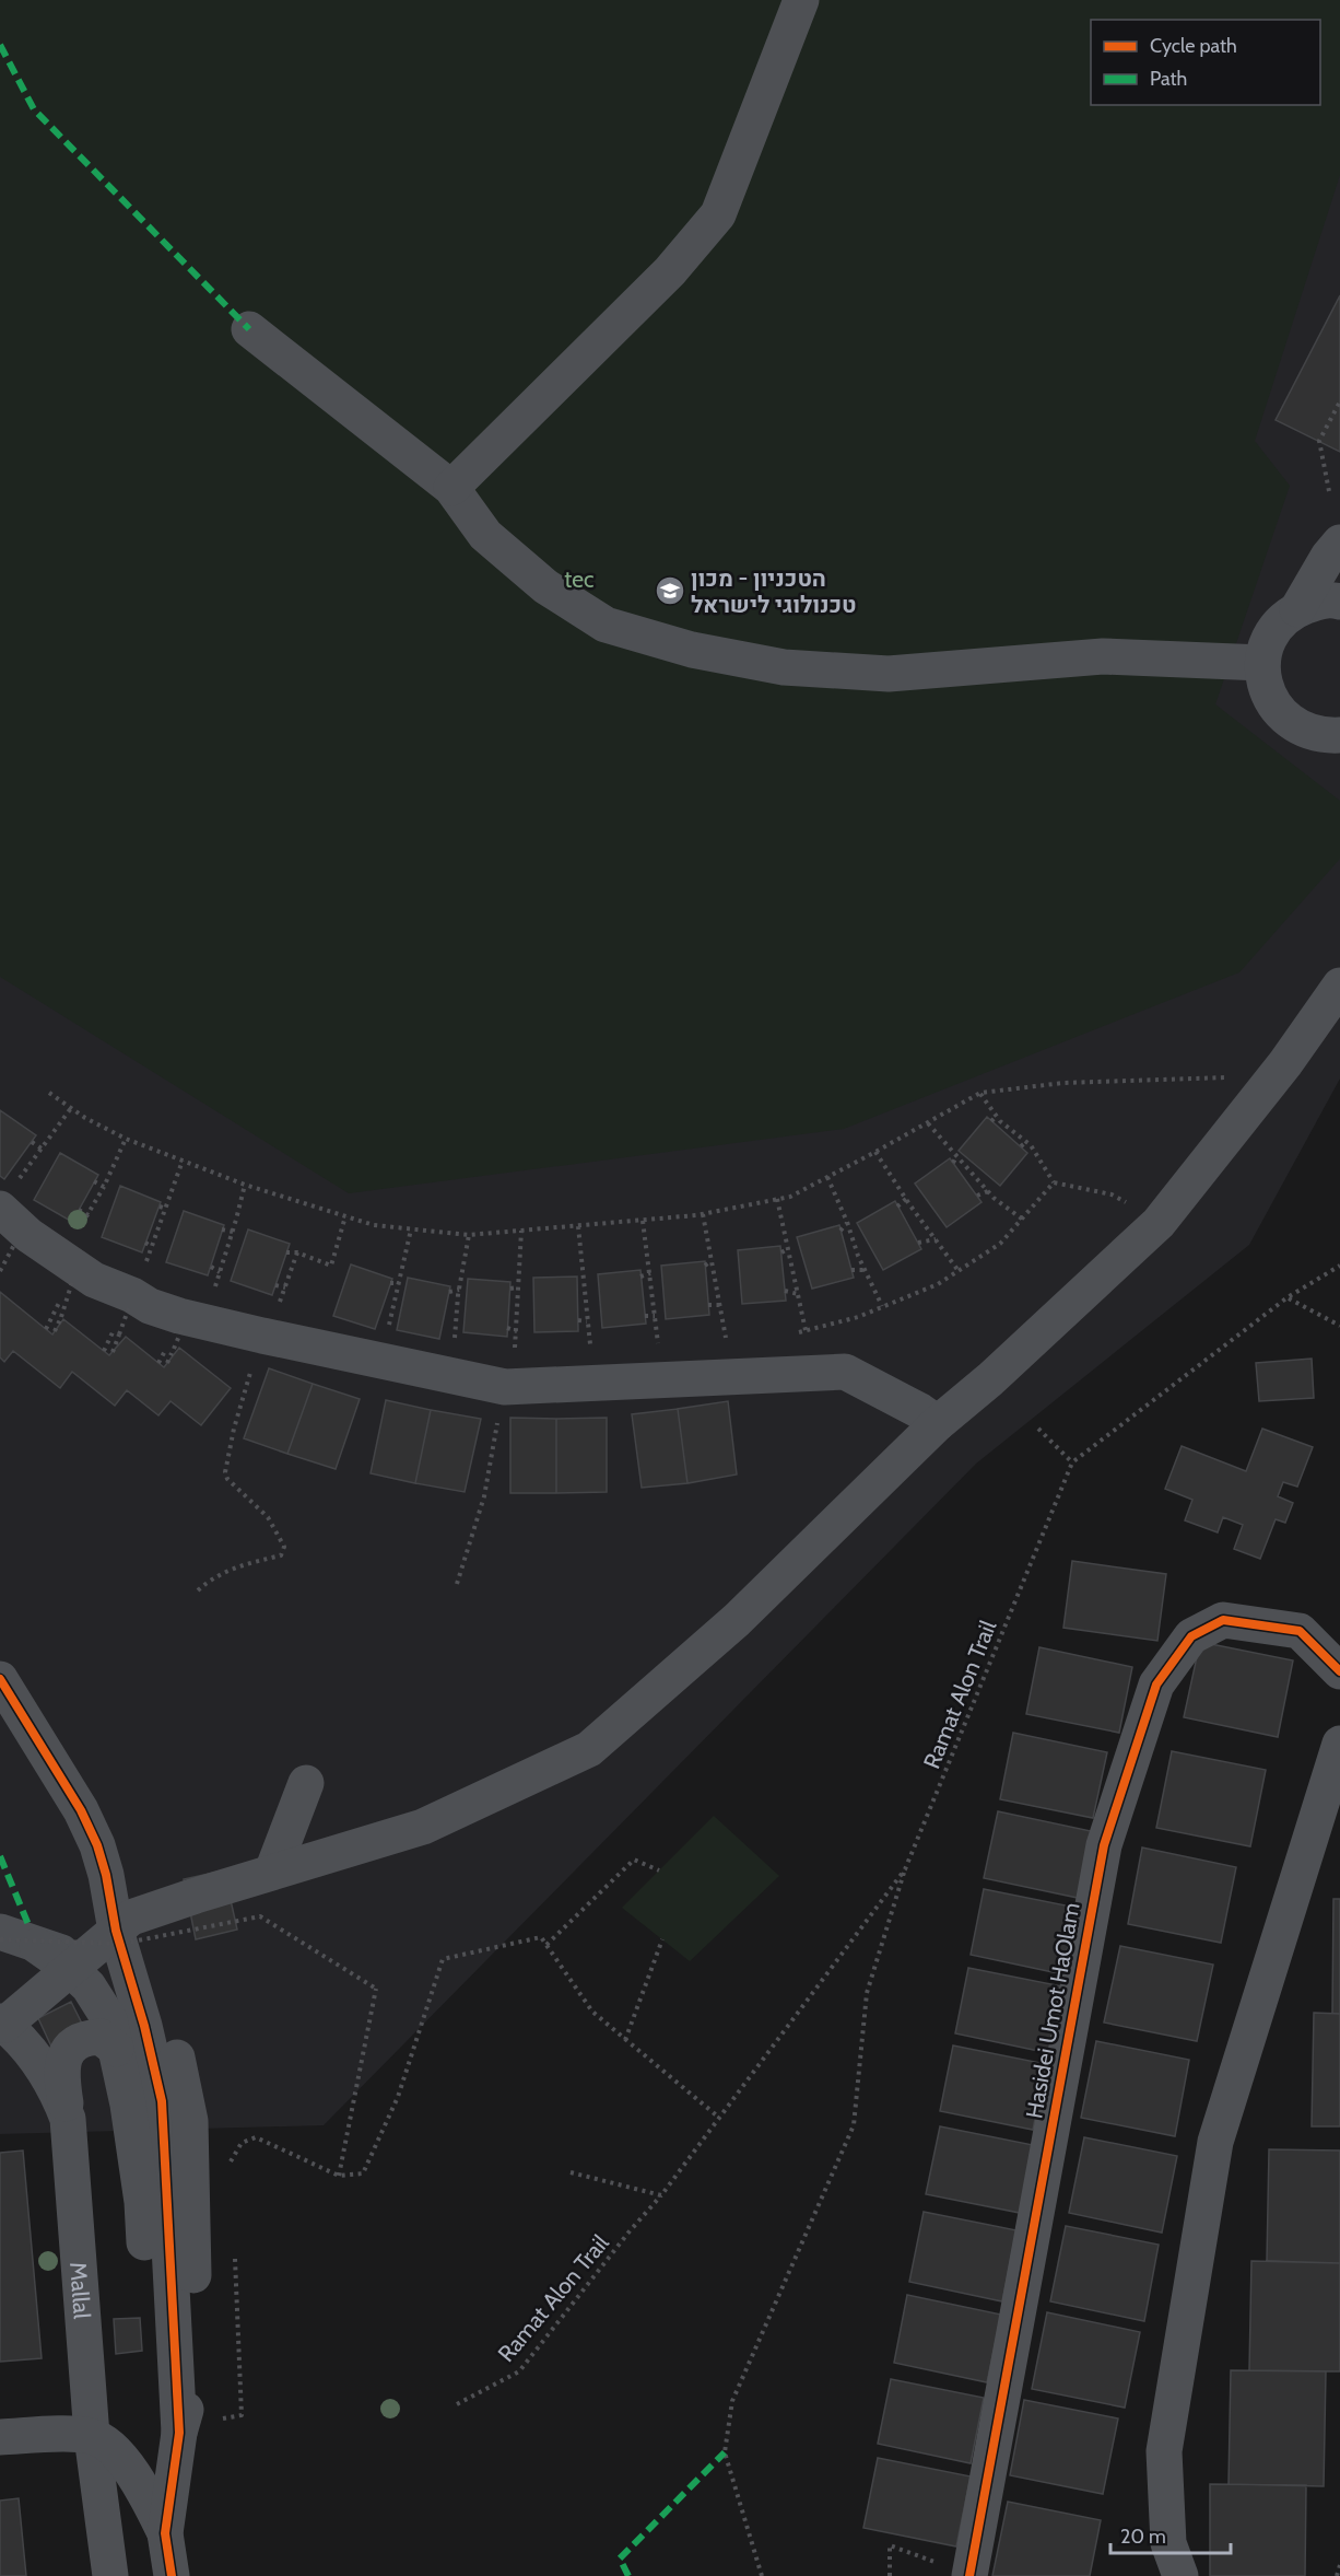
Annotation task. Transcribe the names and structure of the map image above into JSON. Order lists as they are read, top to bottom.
{
  "streets": {
    "street": ["Hasidei Umot HaOlam", "Mallal"],
    "path": ["Ramat Alon Trail"]
  },
  "parks": ["tec"],
  "places": {
    "school or university": ["הטכניון - מכון טכנולוגי לישראל"]
  },
  "legend": ["Cycle path", "Path"],
  "scale_bar": "20 m"
}
